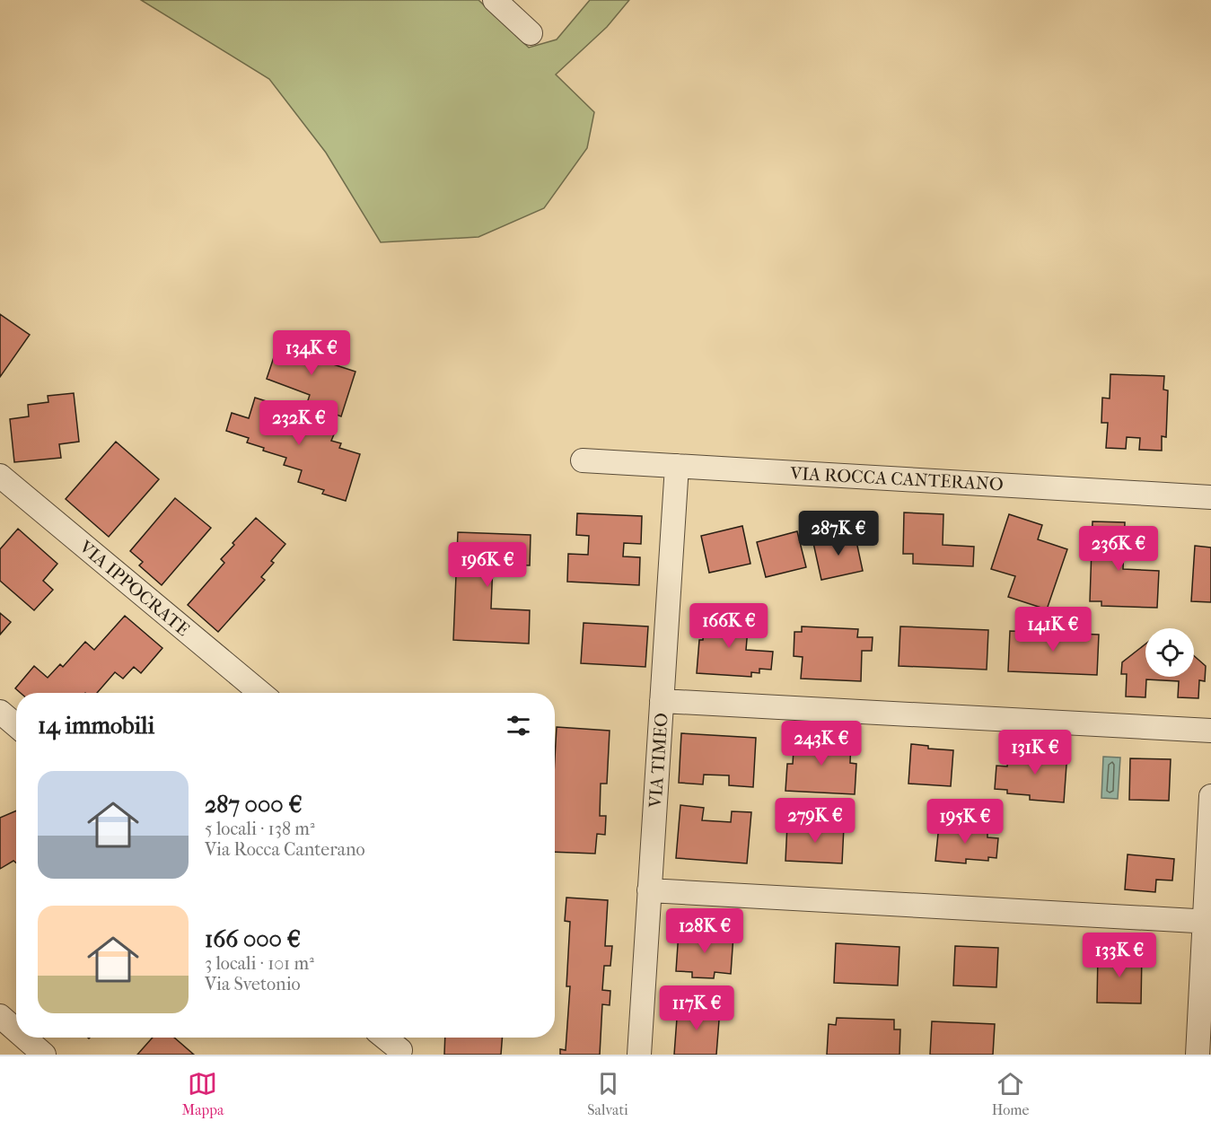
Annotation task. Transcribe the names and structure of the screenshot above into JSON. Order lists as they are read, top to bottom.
{
  "streets": {
    "street": ["VIA ROCCA CANTERANO", "VIA IPPOCRATE", "VIA TIMEO"]
  },
  "crossings": [
    ["VIA ROCCA CANTERANO", "VIA TIMEO"]
  ],
  "page": {
    "price": [
      "134K €",
      "232K €",
      "287K €",
      "236K €",
      "196K €",
      "166K €",
      "141K €",
      "243K €",
      "131K €",
      "279K €",
      "195K €",
      "128K €",
      "133K €",
      "117K €"
    ],
    "heading": "14 immobili",
    "list": [
      {
        "name": "287 000 €",
        "note": "5 locali · 138 m² · Via Rocca Canterano"
      },
      {
        "name": "166 000 €",
        "note": "3 locali · 101 m² · Via Svetonio"
      }
    ],
    "tabs": ["Mappa", "Salvati", "Home"]
  }
}
